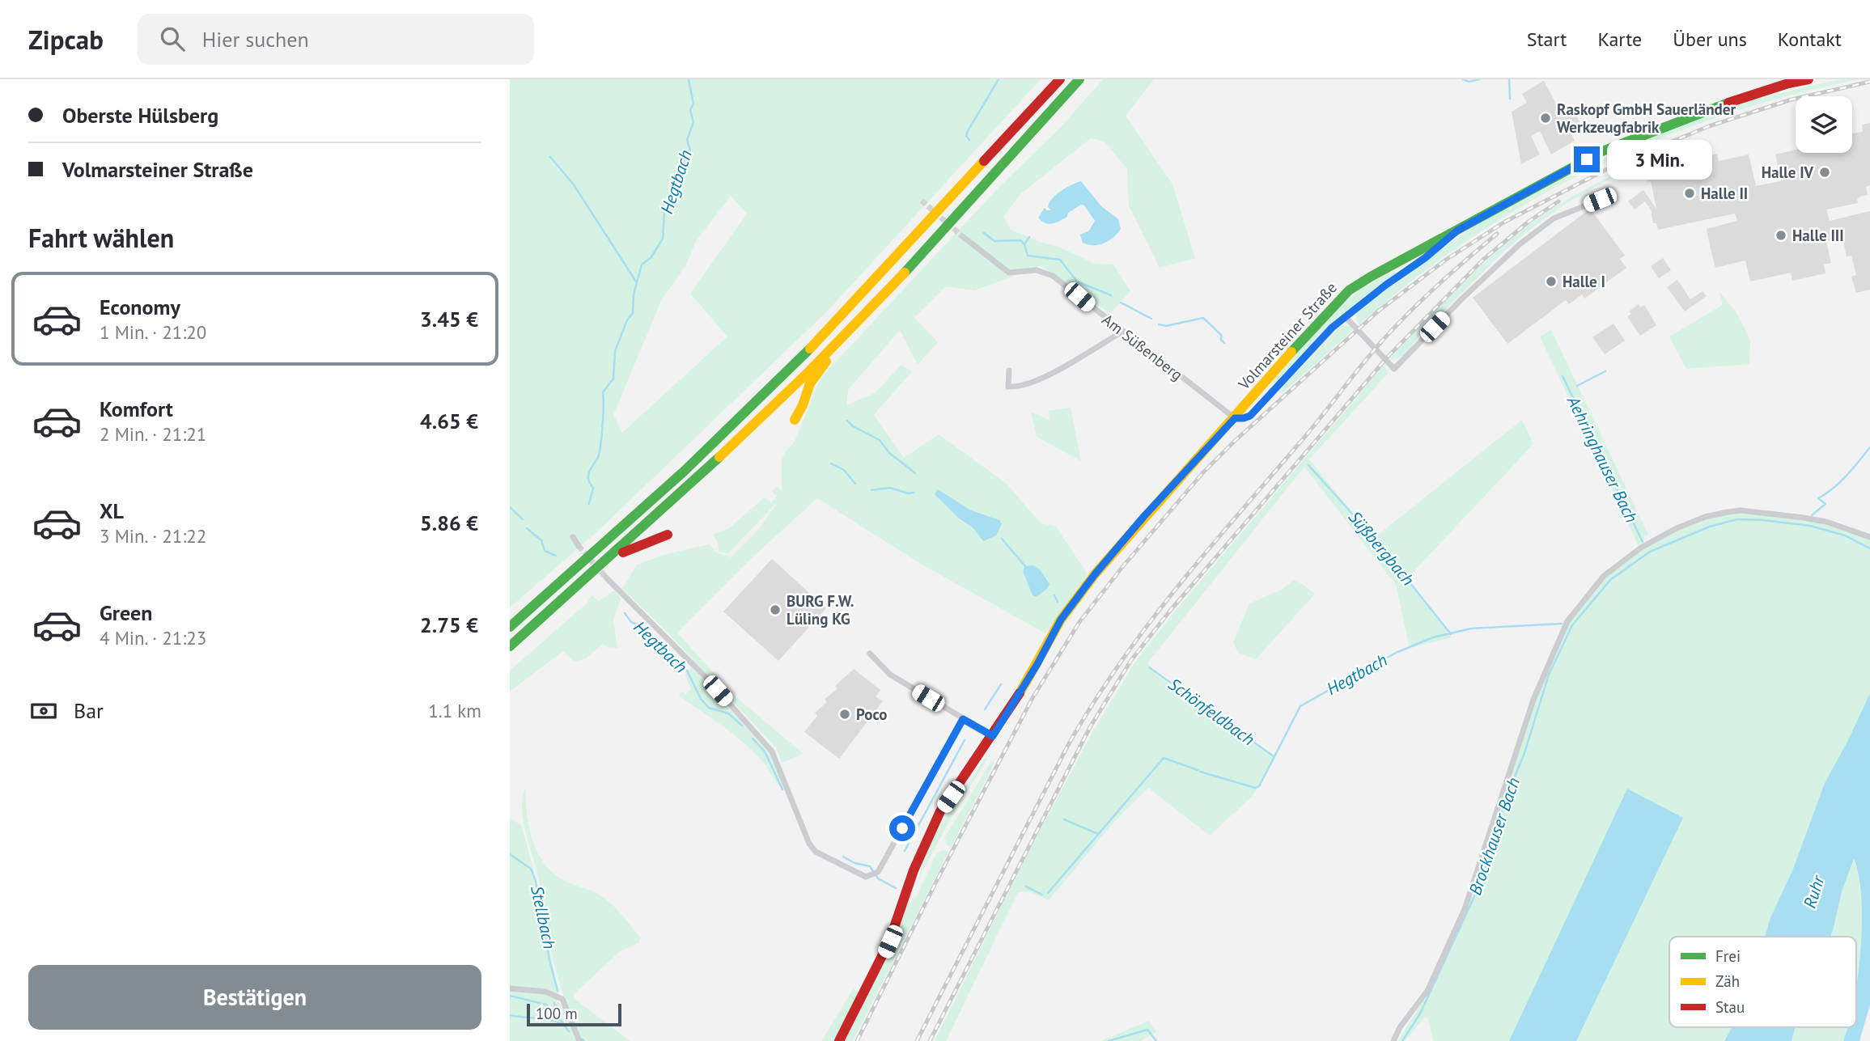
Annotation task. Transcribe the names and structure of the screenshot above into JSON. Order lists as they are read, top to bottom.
{
  "streets": {
    "main road": ["Volmarsteiner Straße"],
    "street": ["Am Süßenberg"]
  },
  "crossings": [
    ["Volmarsteiner Straße", "Am Süßenberg"]
  ],
  "water": [
    "Hegtbach",
    "Aehringhauser Bach",
    "Süßbergbach",
    "Schönfeldbach",
    "Brockhauser Bach",
    "Ruhr",
    "Stellbach"
  ],
  "places": [
    "Raskopf GmbH Sauerländer Werkzeugfabrik",
    "Halle IV",
    "Halle II",
    "Halle III",
    "Halle I",
    "BURG F.W. Lüling KG",
    "Poco"
  ],
  "legend": ["Frei", "Zäh", "Stau"],
  "scale_bar": "100 m",
  "page": {
    "header": "Zipcab",
    "search": "Hier suchen",
    "nav": [
      "Start",
      "Karte",
      "Über uns",
      "Kontakt"
    ],
    "banner": ["Oberste Hülsberg", "Volmarsteiner Straße"],
    "bubble": "3 Min.",
    "heading": "Fahrt wählen",
    "list": [
      {
        "name": "Economy",
        "note": "1 Min. · 21:20",
        "value": "3.45 €"
      },
      {
        "name": "Komfort",
        "note": "2 Min. · 21:21",
        "value": "4.65 €"
      },
      {
        "name": "XL",
        "note": "3 Min. · 21:22",
        "value": "5.86 €"
      },
      {
        "name": "Green",
        "note": "4 Min. · 21:23",
        "value": "2.75 €"
      }
    ],
    "pay": ["Bar", "1.1 km"],
    "buttons": "Bestätigen",
    "scale": "100 m"
  }
}
